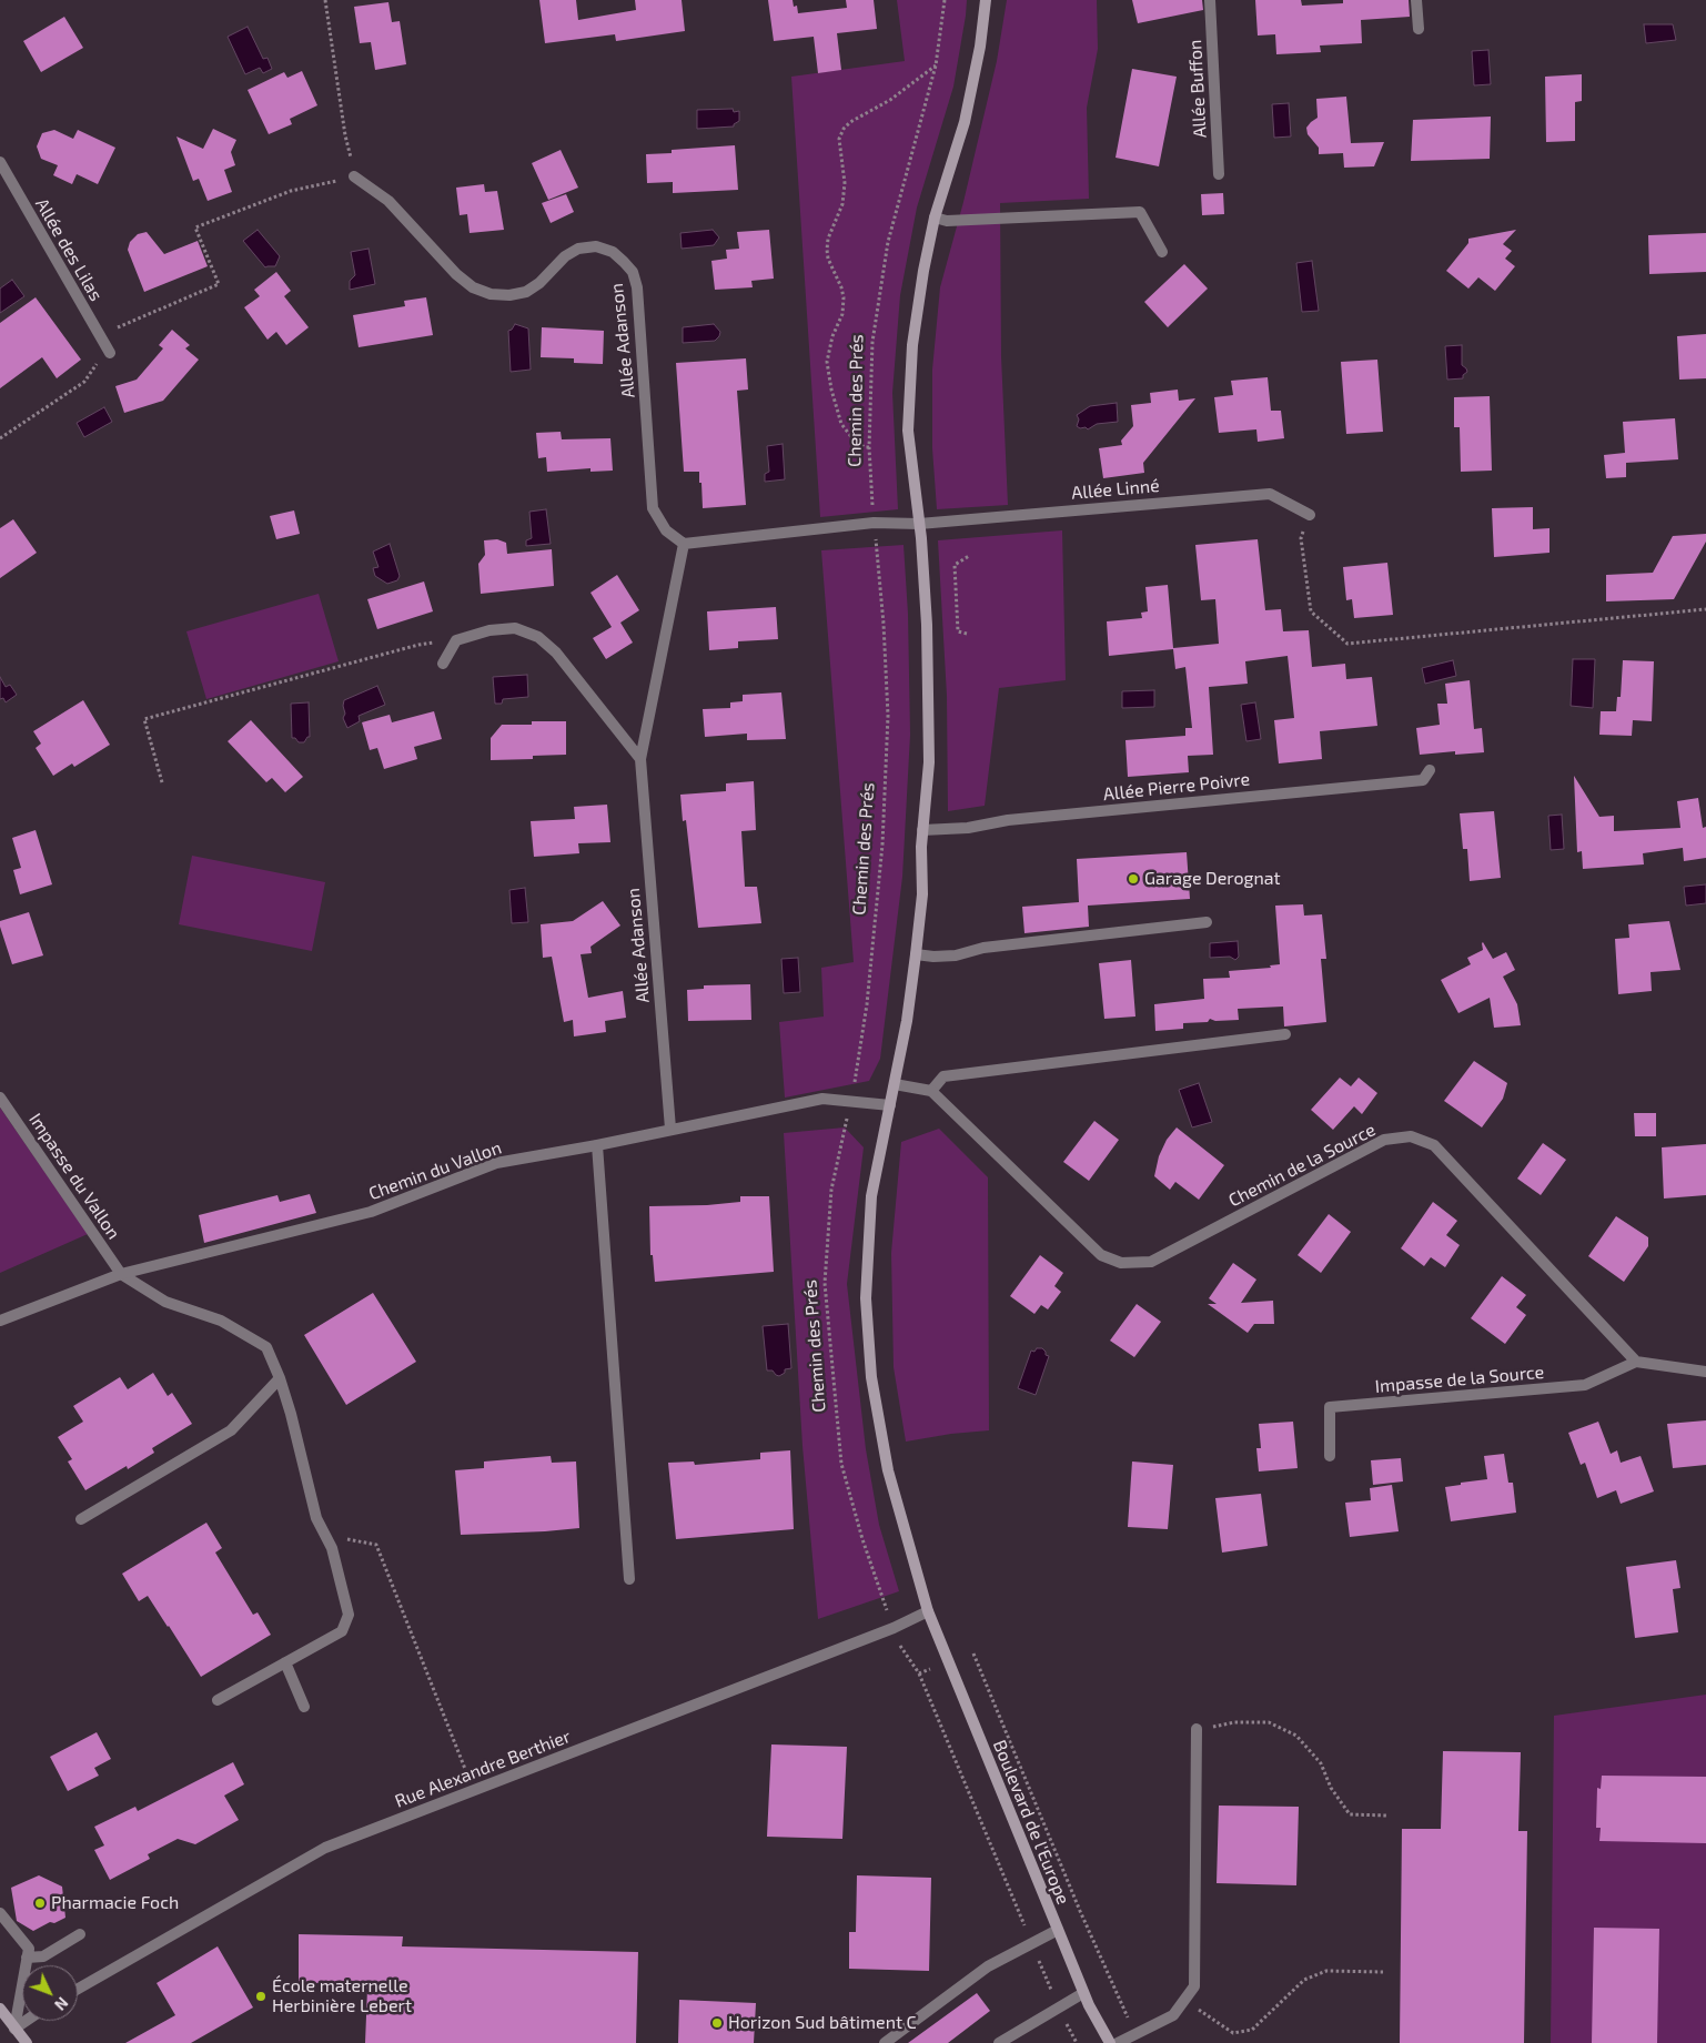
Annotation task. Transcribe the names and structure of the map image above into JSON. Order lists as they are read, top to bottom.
{
  "streets": {
    "street": [
      "Allée Buffon",
      "Allée des Lilas",
      "Allée Adanson",
      "Allée Linné",
      "Allée Pierre Poivre",
      "Chemin de la Source",
      "Chemin du Vallon",
      "Impasse du Vallon",
      "Impasse de la Source",
      "Rue Alexandre Berthier",
      "Boulevard de l'Europe"
    ],
    "path": ["Chemin des Prés"]
  },
  "crossings": [
    ["Allée Adanson", "Chemin du Vallon"],
    ["Chemin des Prés", "Chemin du Vallon"],
    ["Chemin des Prés", "Rue Alexandre Berthier"],
    ["Chemin de la Source", "Impasse de la Source"],
    ["Chemin du Vallon", "Impasse du Vallon"],
    ["Rue Alexandre Berthier", "Boulevard de l'Europe"]
  ],
  "places": [
    "Garage Derognat",
    "Pharmacie Foch",
    "École maternelle Herbinière Lebert",
    "Horizon Sud bâtiment C"
  ],
  "north": "bottom right"
}
